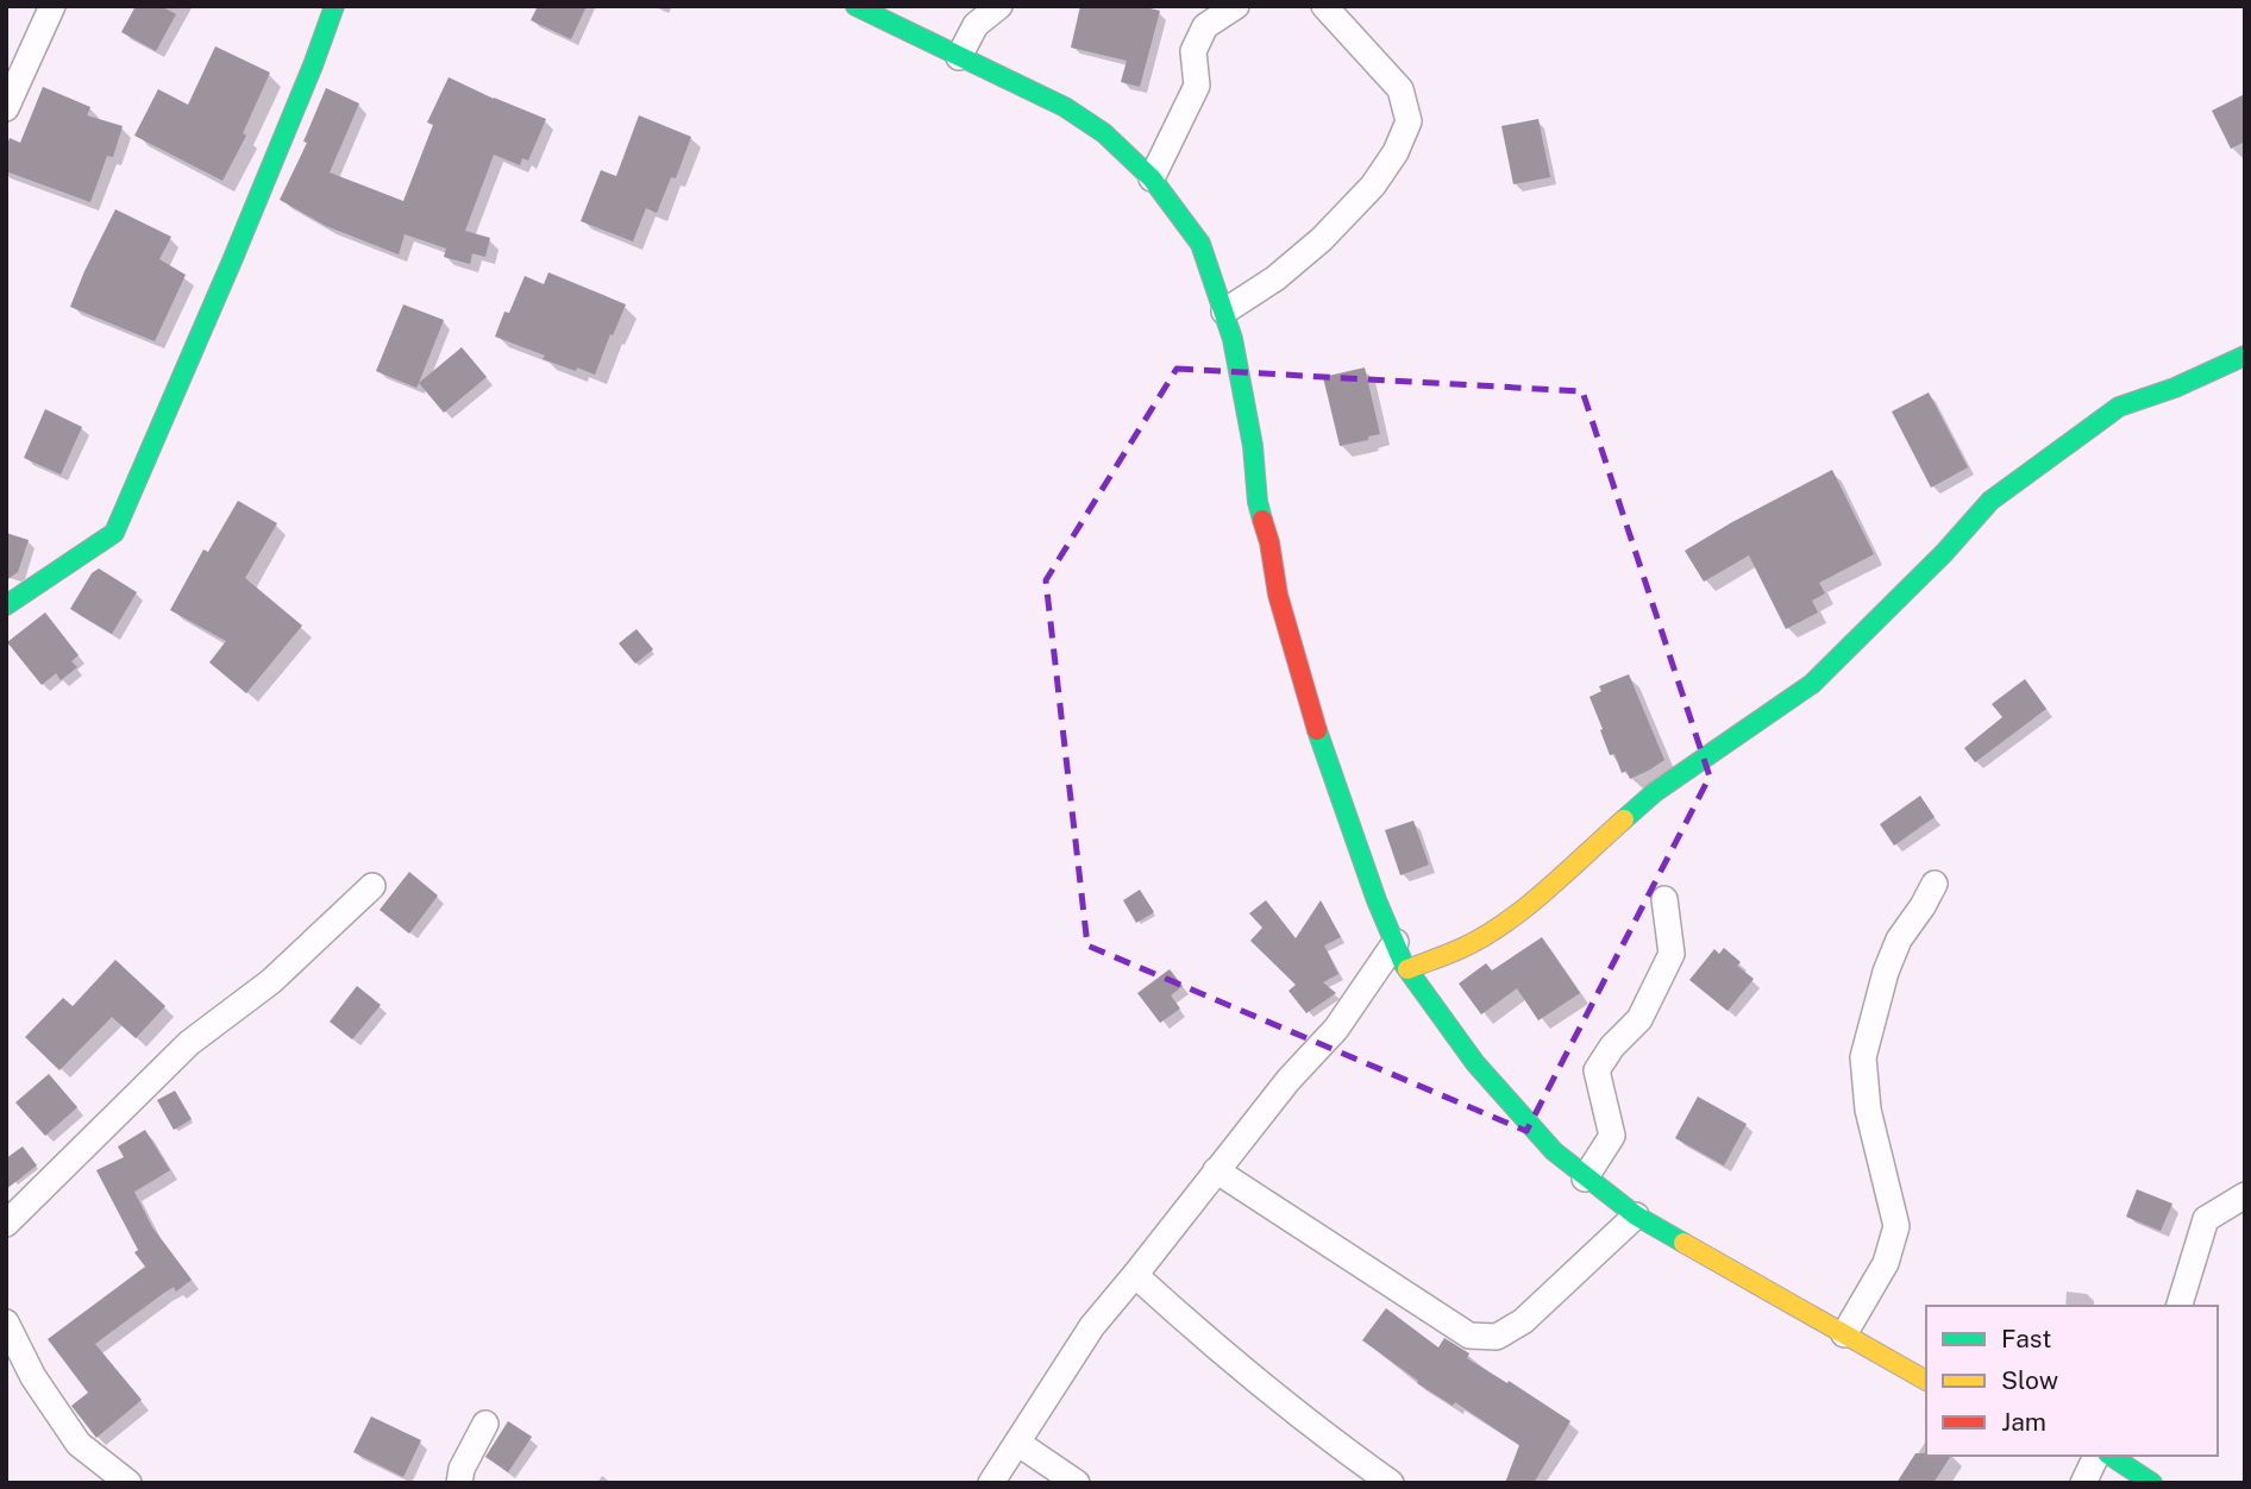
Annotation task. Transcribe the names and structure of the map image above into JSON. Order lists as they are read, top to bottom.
{
  "legend": ["Fast", "Slow", "Jam"]
}
